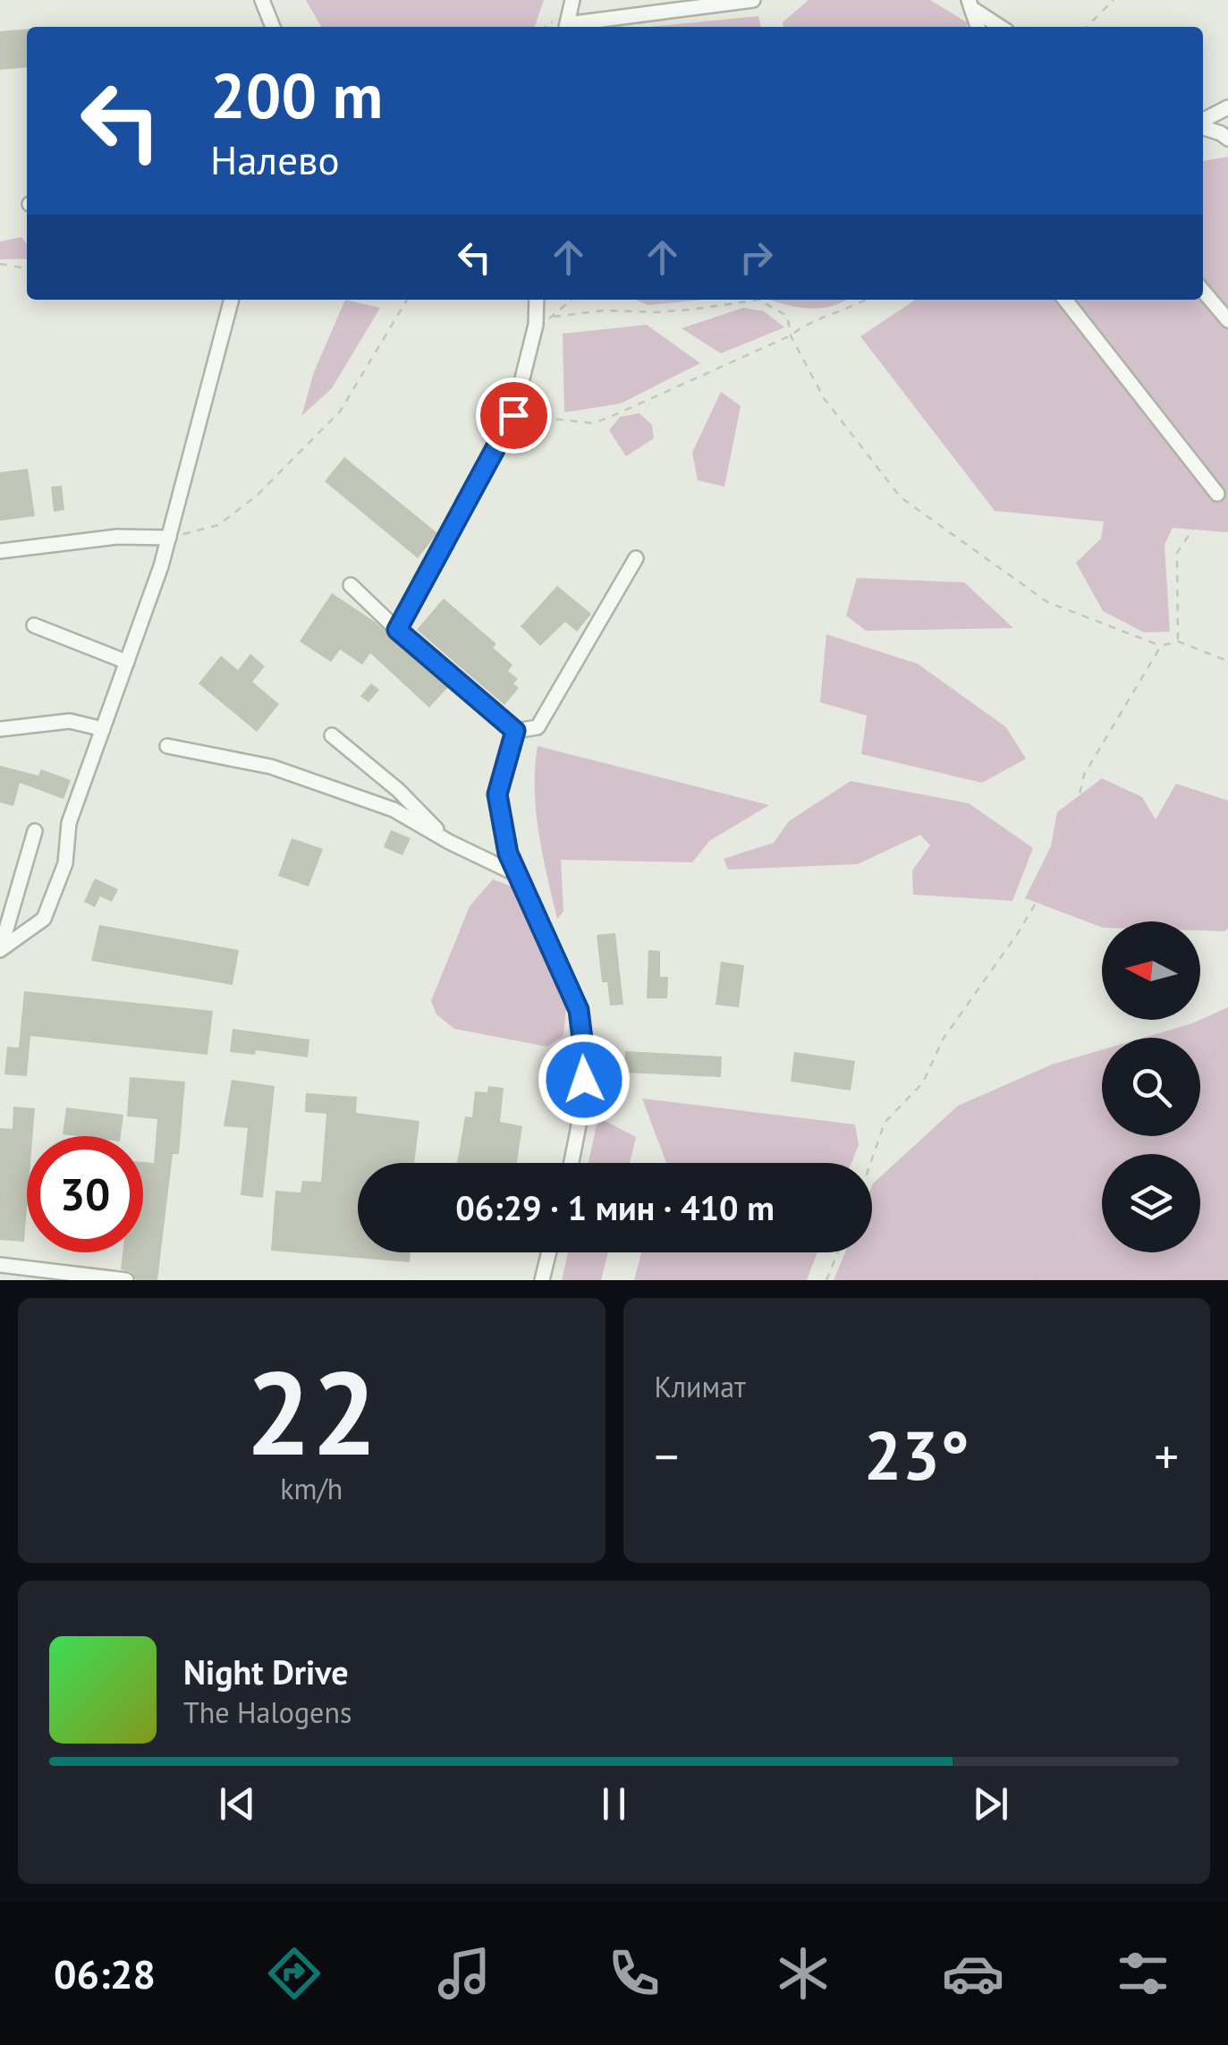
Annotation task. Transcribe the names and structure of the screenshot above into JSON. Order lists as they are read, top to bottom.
{
  "north": "left",
  "page": {
    "turn": ["200 m", "Налево"],
    "limit": "30",
    "trip": "06:29 · 1 мин · 410 m",
    "tile": [
      ["22", "km/h"],
      "Климат"
    ],
    "heat": ["−", "23°", "+"],
    "song": ["Night Drive", "The Halogens"],
    "tabs": "06:28"
  }
}
